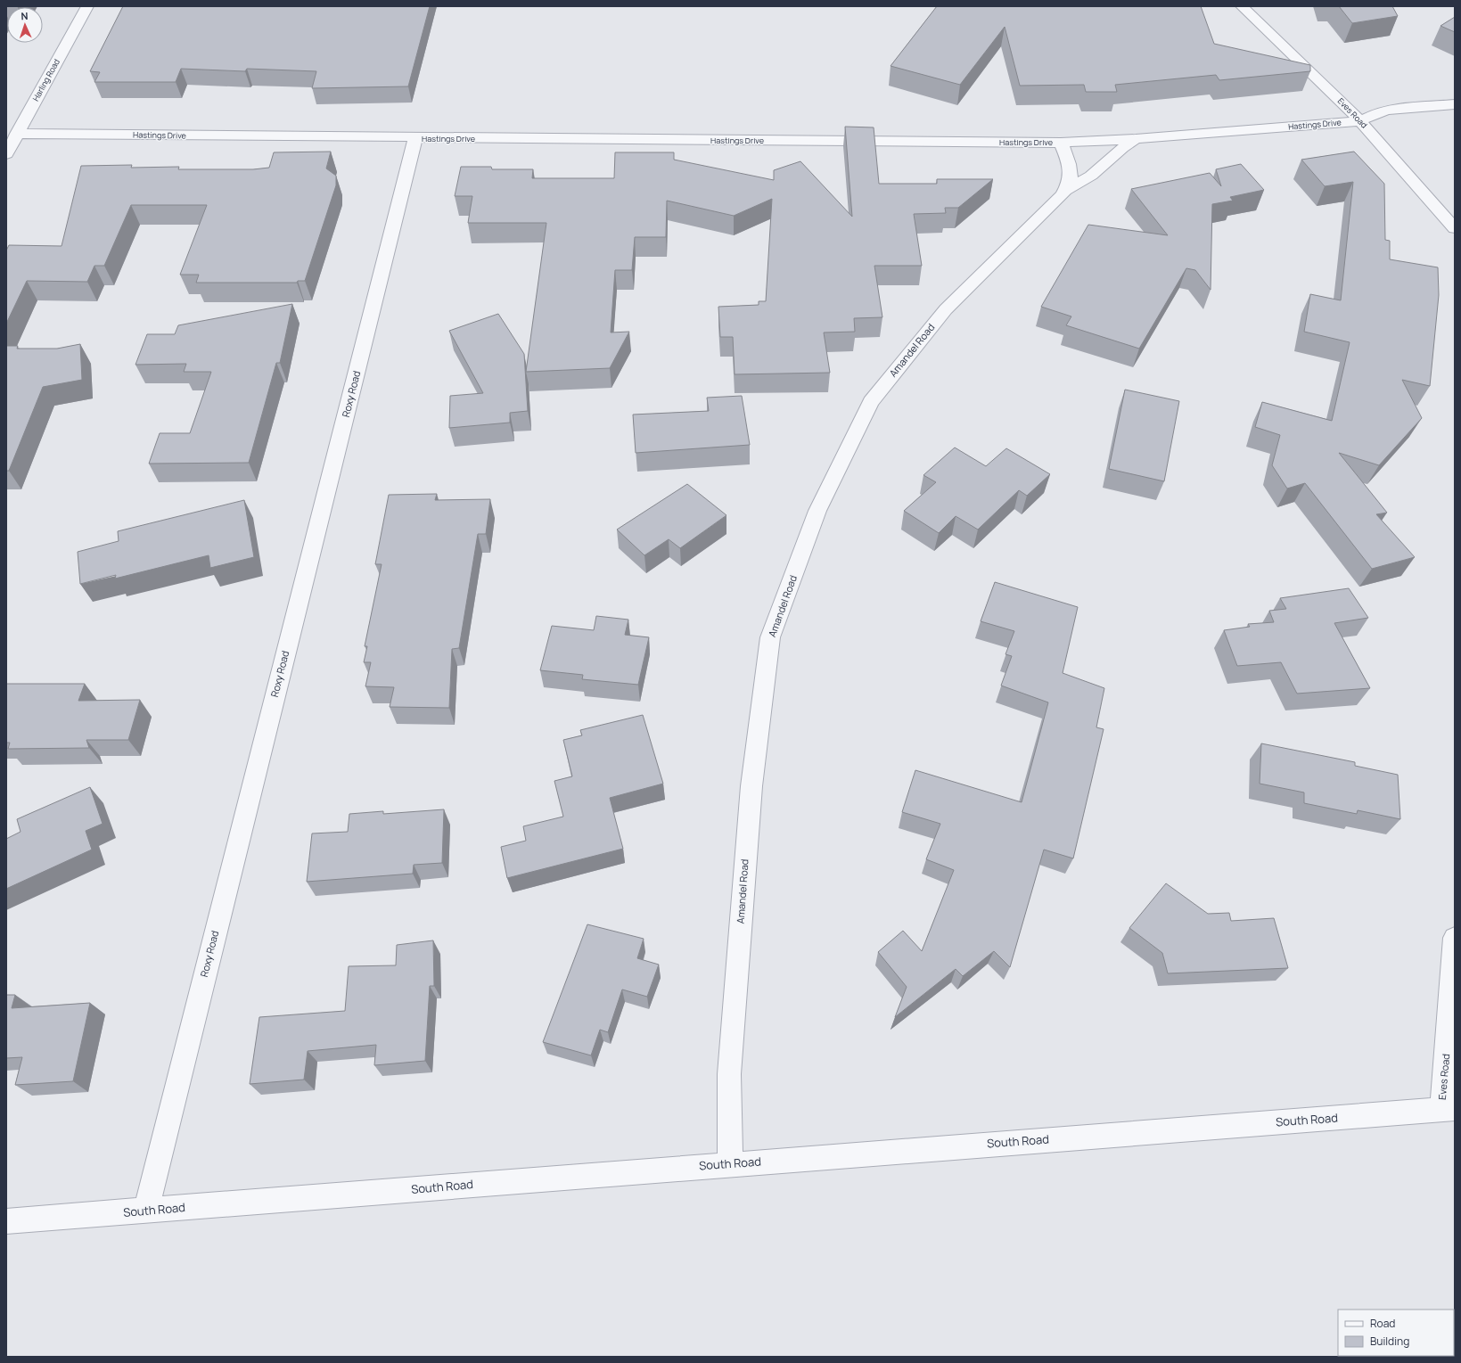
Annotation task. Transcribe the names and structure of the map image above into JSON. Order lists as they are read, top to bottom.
{
  "streets": {
    "street": [
      "Harling Road",
      "Eves Road",
      "Hastings Drive",
      "Amandel Road",
      "Roxy Road",
      "South Road"
    ]
  },
  "crossings": [
    ["Harling Road", "Hastings Drive"],
    ["Eves Road", "Hastings Drive"],
    ["Eves Road", "South Road"],
    ["Hastings Drive", "Amandel Road"],
    ["Hastings Drive", "Roxy Road"],
    ["Amandel Road", "South Road"],
    ["Roxy Road", "South Road"]
  ],
  "legend": ["Road", "Building"],
  "north": "top"
}
